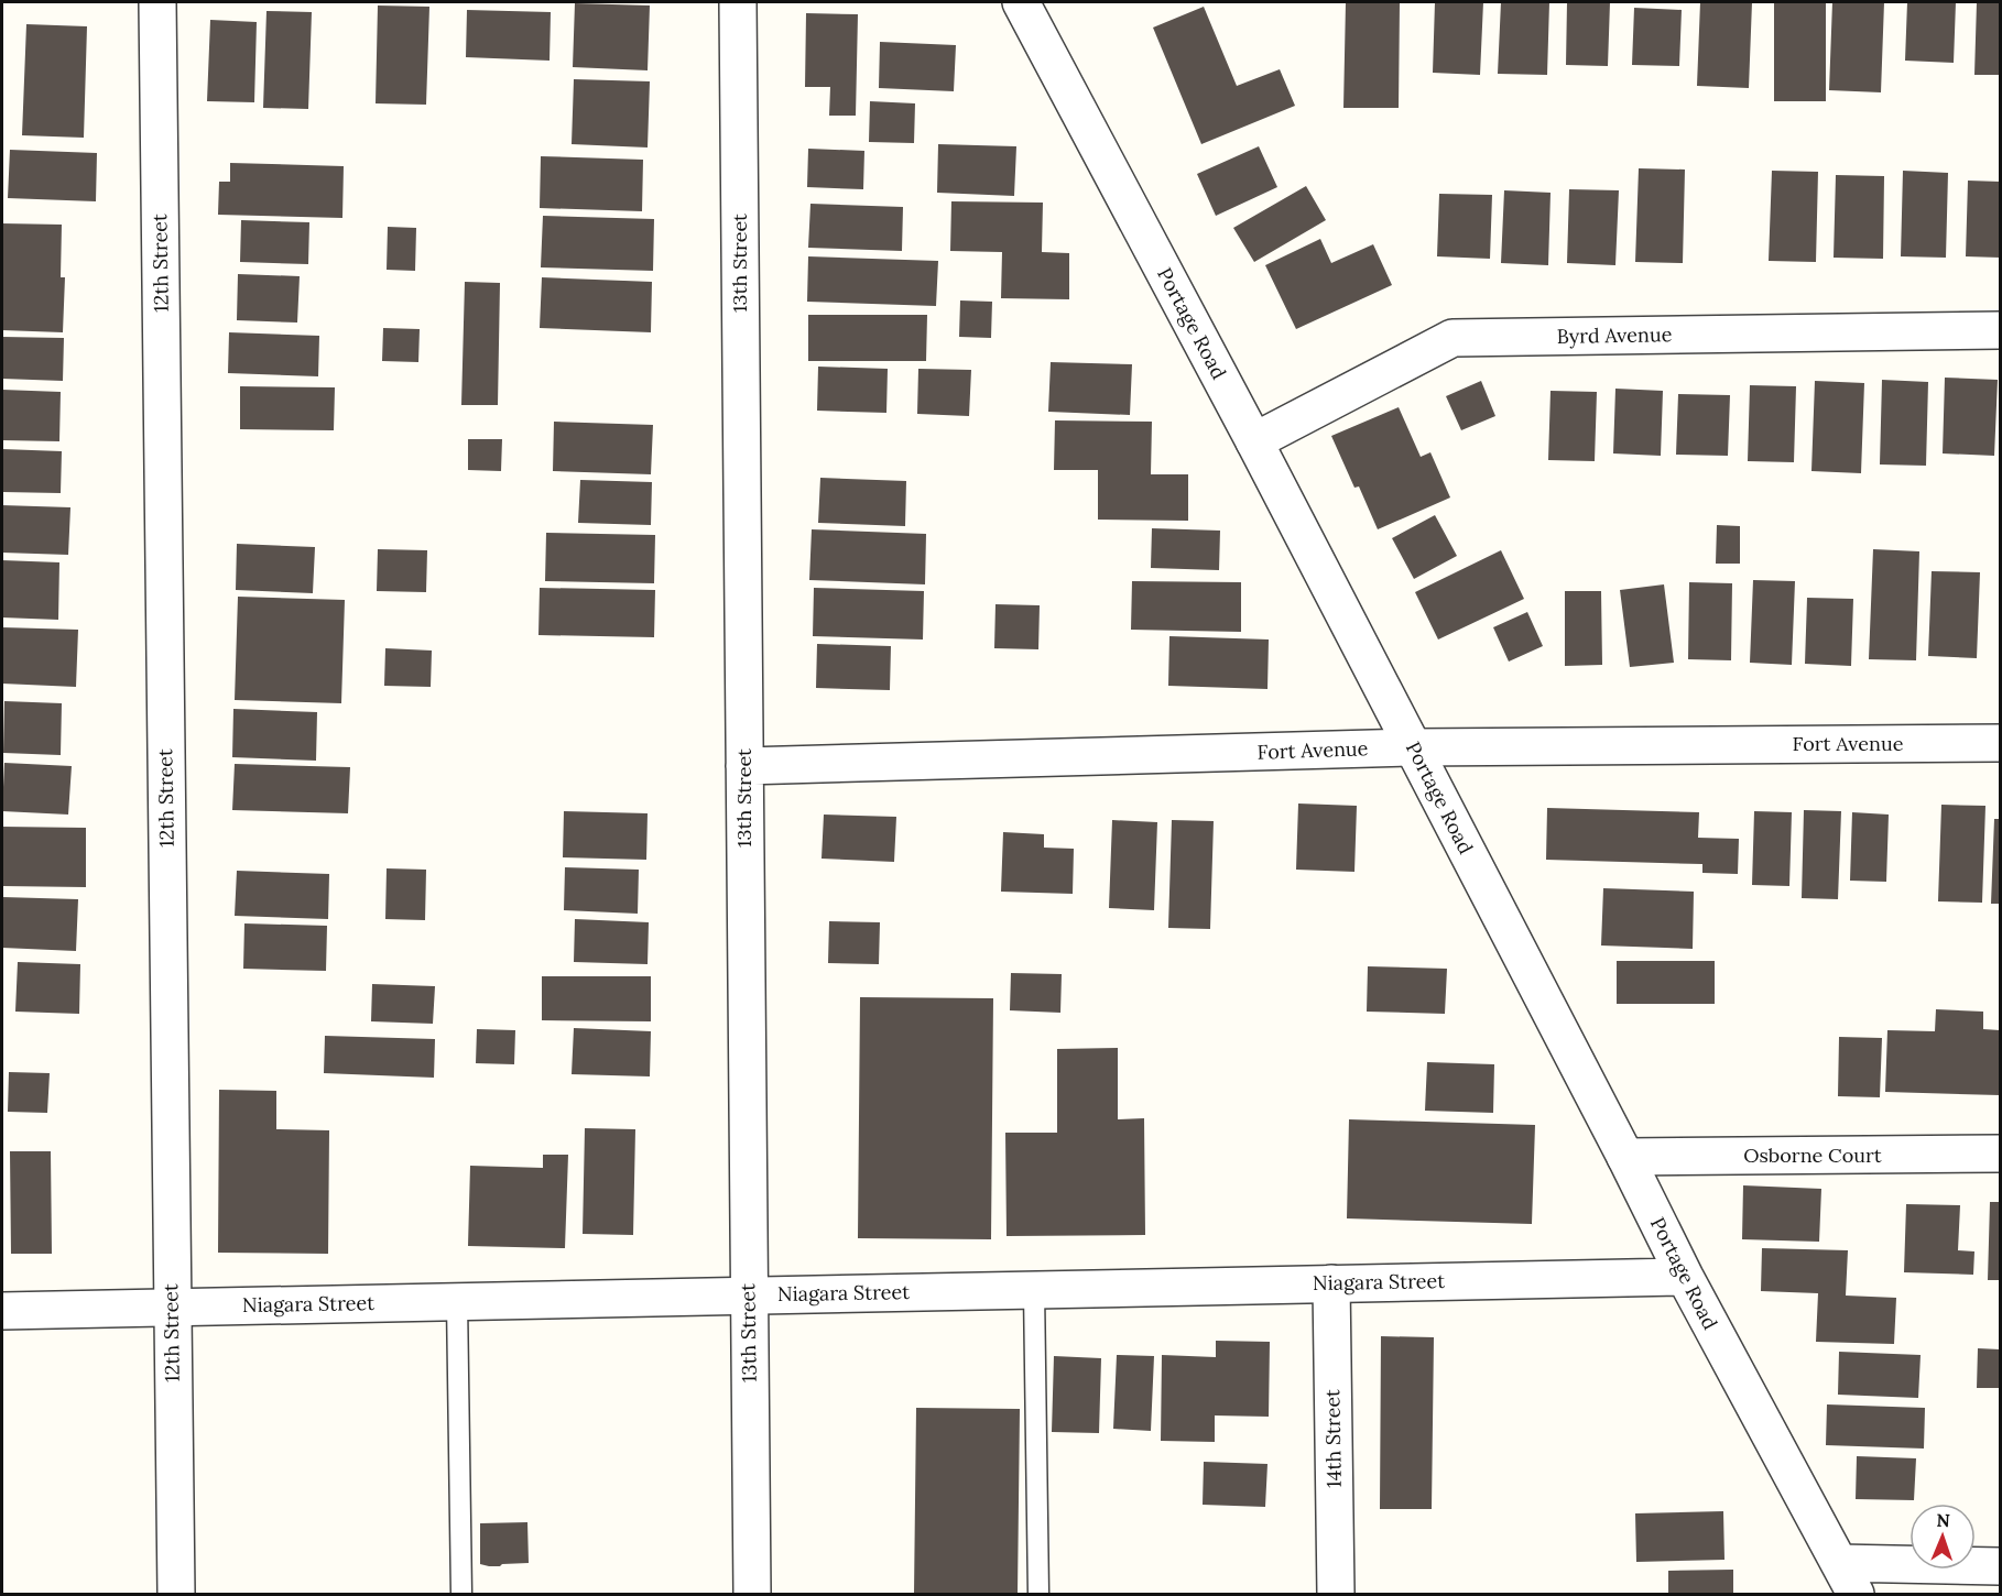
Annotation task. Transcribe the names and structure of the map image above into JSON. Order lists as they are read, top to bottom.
{
  "streets": {
    "street": [
      "12th Street",
      "13th Street",
      "Portage Road",
      "Byrd Avenue",
      "Fort Avenue",
      "Osborne Court",
      "Niagara Street",
      "14th Street"
    ]
  },
  "crossings": [
    ["12th Street", "Niagara Street"],
    ["13th Street", "Fort Avenue"],
    ["13th Street", "Niagara Street"],
    ["Portage Road", "Byrd Avenue"],
    ["Portage Road", "Fort Avenue"],
    ["Portage Road", "Osborne Court"],
    ["Portage Road", "Niagara Street"],
    ["Niagara Street", "14th Street"]
  ],
  "north": "top"
}
